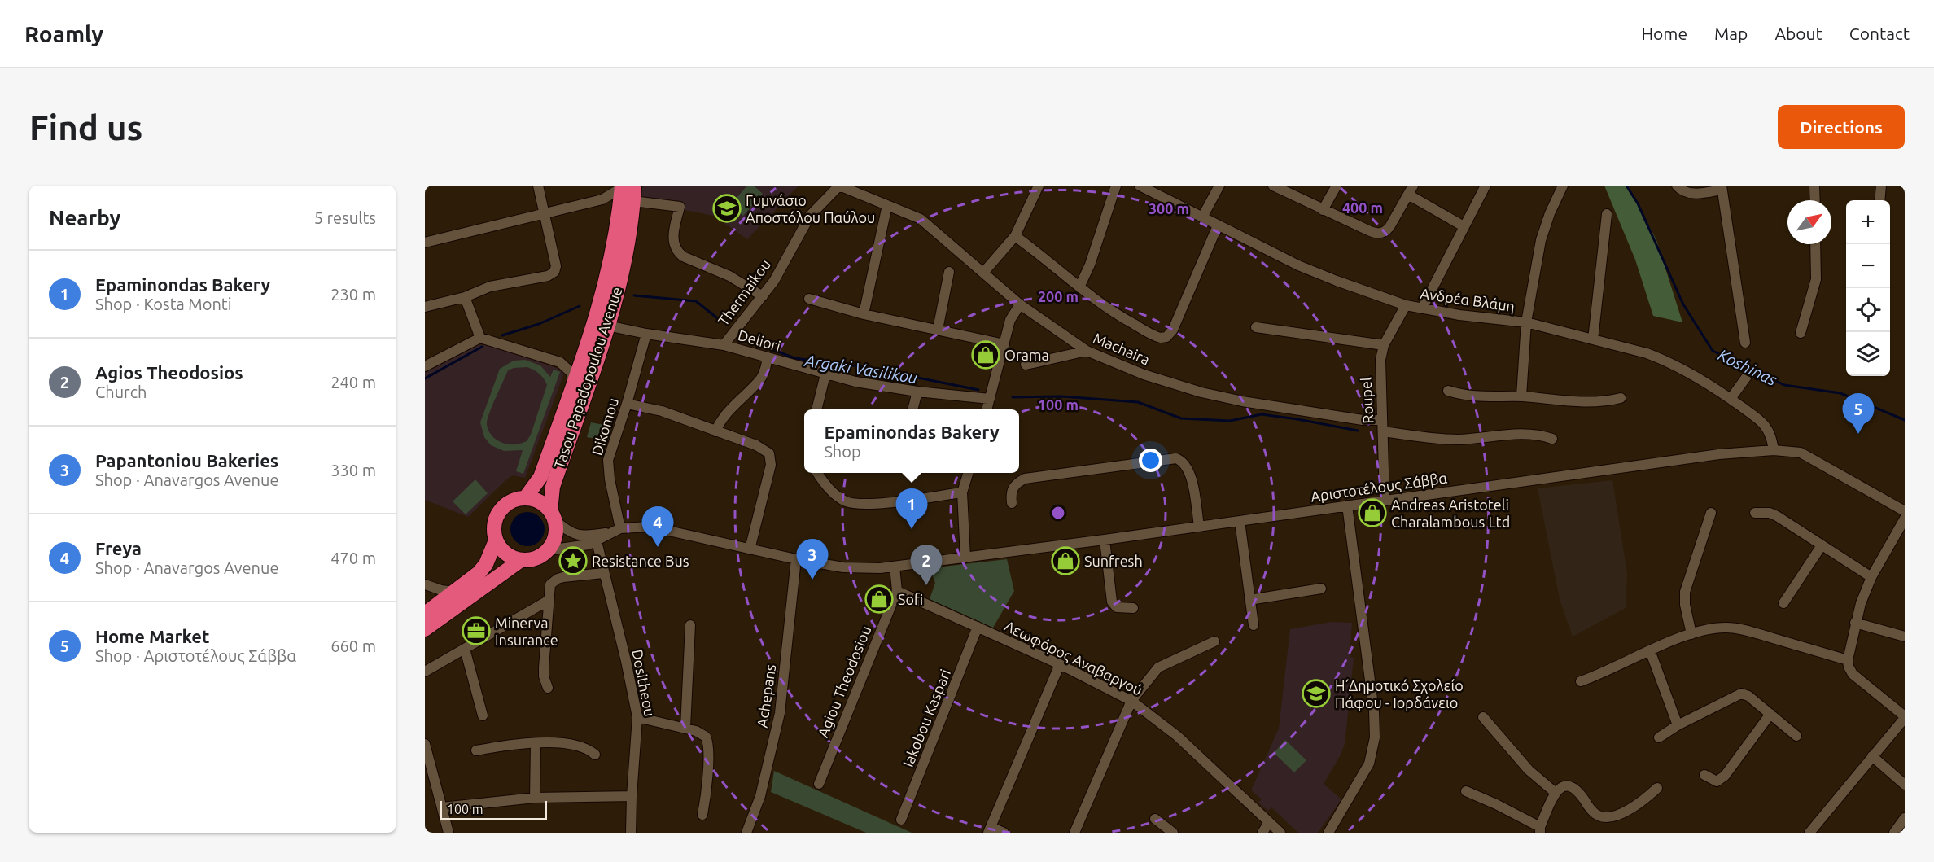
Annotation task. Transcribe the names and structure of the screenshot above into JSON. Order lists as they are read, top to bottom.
{
  "streets": {
    "highway": ["Tasou Papadopoulou Avenue"],
    "street": [
      "Thermaikou",
      "Ανδρέα Βλάμη",
      "Deliori",
      "Machaira",
      "Roupel",
      "Dikomou",
      "Αριστοτέλους Σάββα",
      "Λεωφόρος Αναβαργού",
      "Agiou Theodosiou",
      "Dositheou",
      "Achepans",
      "Iakobou Kaspari"
    ]
  },
  "crossings": [
    ["Thermaikou", "Deliori"],
    ["Thermaikou", "Machaira"],
    ["Ανδρέα Βλάμη", "Roupel"],
    ["Ανδρέα Βλάμη", "Αριστοτέλους Σάββα"],
    ["Deliori", "Tasou Papadopoulou Avenue"],
    ["Deliori", "Dikomou"],
    ["Machaira", "Roupel"],
    ["Tasou Papadopoulou Avenue", "Αριστοτέλους Σάββα"],
    ["Roupel", "Αριστοτέλους Σάββα"],
    ["Dikomou", "Αριστοτέλους Σάββα"],
    ["Αριστοτέλους Σάββα", "Achepans"],
    ["Λεωφόρος Αναβαργού", "Agiou Theodosiou"],
    ["Λεωφόρος Αναβαργού", "Iakobou Kaspari"]
  ],
  "water": ["Koshinas", "Argaki Vasilikou"],
  "places": {
    "school or university": ["Γυμνάσιο Αποστόλου Παύλου", "Η΄ Δημοτικό Σχολείο Πάφου - Ιορδάνειο"],
    "shop": [
      "Orama",
      "Andreas Aristoteli Charalambous Ltd",
      "Sunfresh",
      "Sofi"
    ],
    "place": ["Resistance Bus"],
    "office": ["Minerva Insurance"]
  },
  "scale_bar": "100 m",
  "north": "top right",
  "page": {
    "header": "Roamly",
    "nav": [
      "Home",
      "Map",
      "About",
      "Contact"
    ],
    "buttons": "Directions",
    "title": "Find us",
    "heading": ["Nearby", "5 results"],
    "map_buttons": ["+", "−"],
    "list": [
      {
        "mark": "1",
        "name": "Epaminondas Bakery",
        "note": "Shop · Kosta Monti",
        "value": "230 m"
      },
      {
        "mark": "2",
        "name": "Agios Theodosios",
        "note": "Church",
        "value": "240 m"
      },
      {
        "mark": "3",
        "name": "Papantoniou Bakeries",
        "note": "Shop · Anavargos Avenue",
        "value": "330 m"
      },
      {
        "mark": "4",
        "name": "Freya",
        "note": "Shop · Anavargos Avenue",
        "value": "470 m"
      },
      {
        "mark": "5",
        "name": "Home Market",
        "note": "Shop · Αριστοτέλους Σάββα",
        "value": "660 m"
      }
    ],
    "pins": [
      "5",
      "1",
      "4",
      "3",
      "2"
    ],
    "popup": ["Epaminondas Bakery", "Shop"],
    "scale": "100 m"
  },
  "rings": [
    "400 m",
    "300 m",
    "200 m",
    "100 m"
  ]
}
